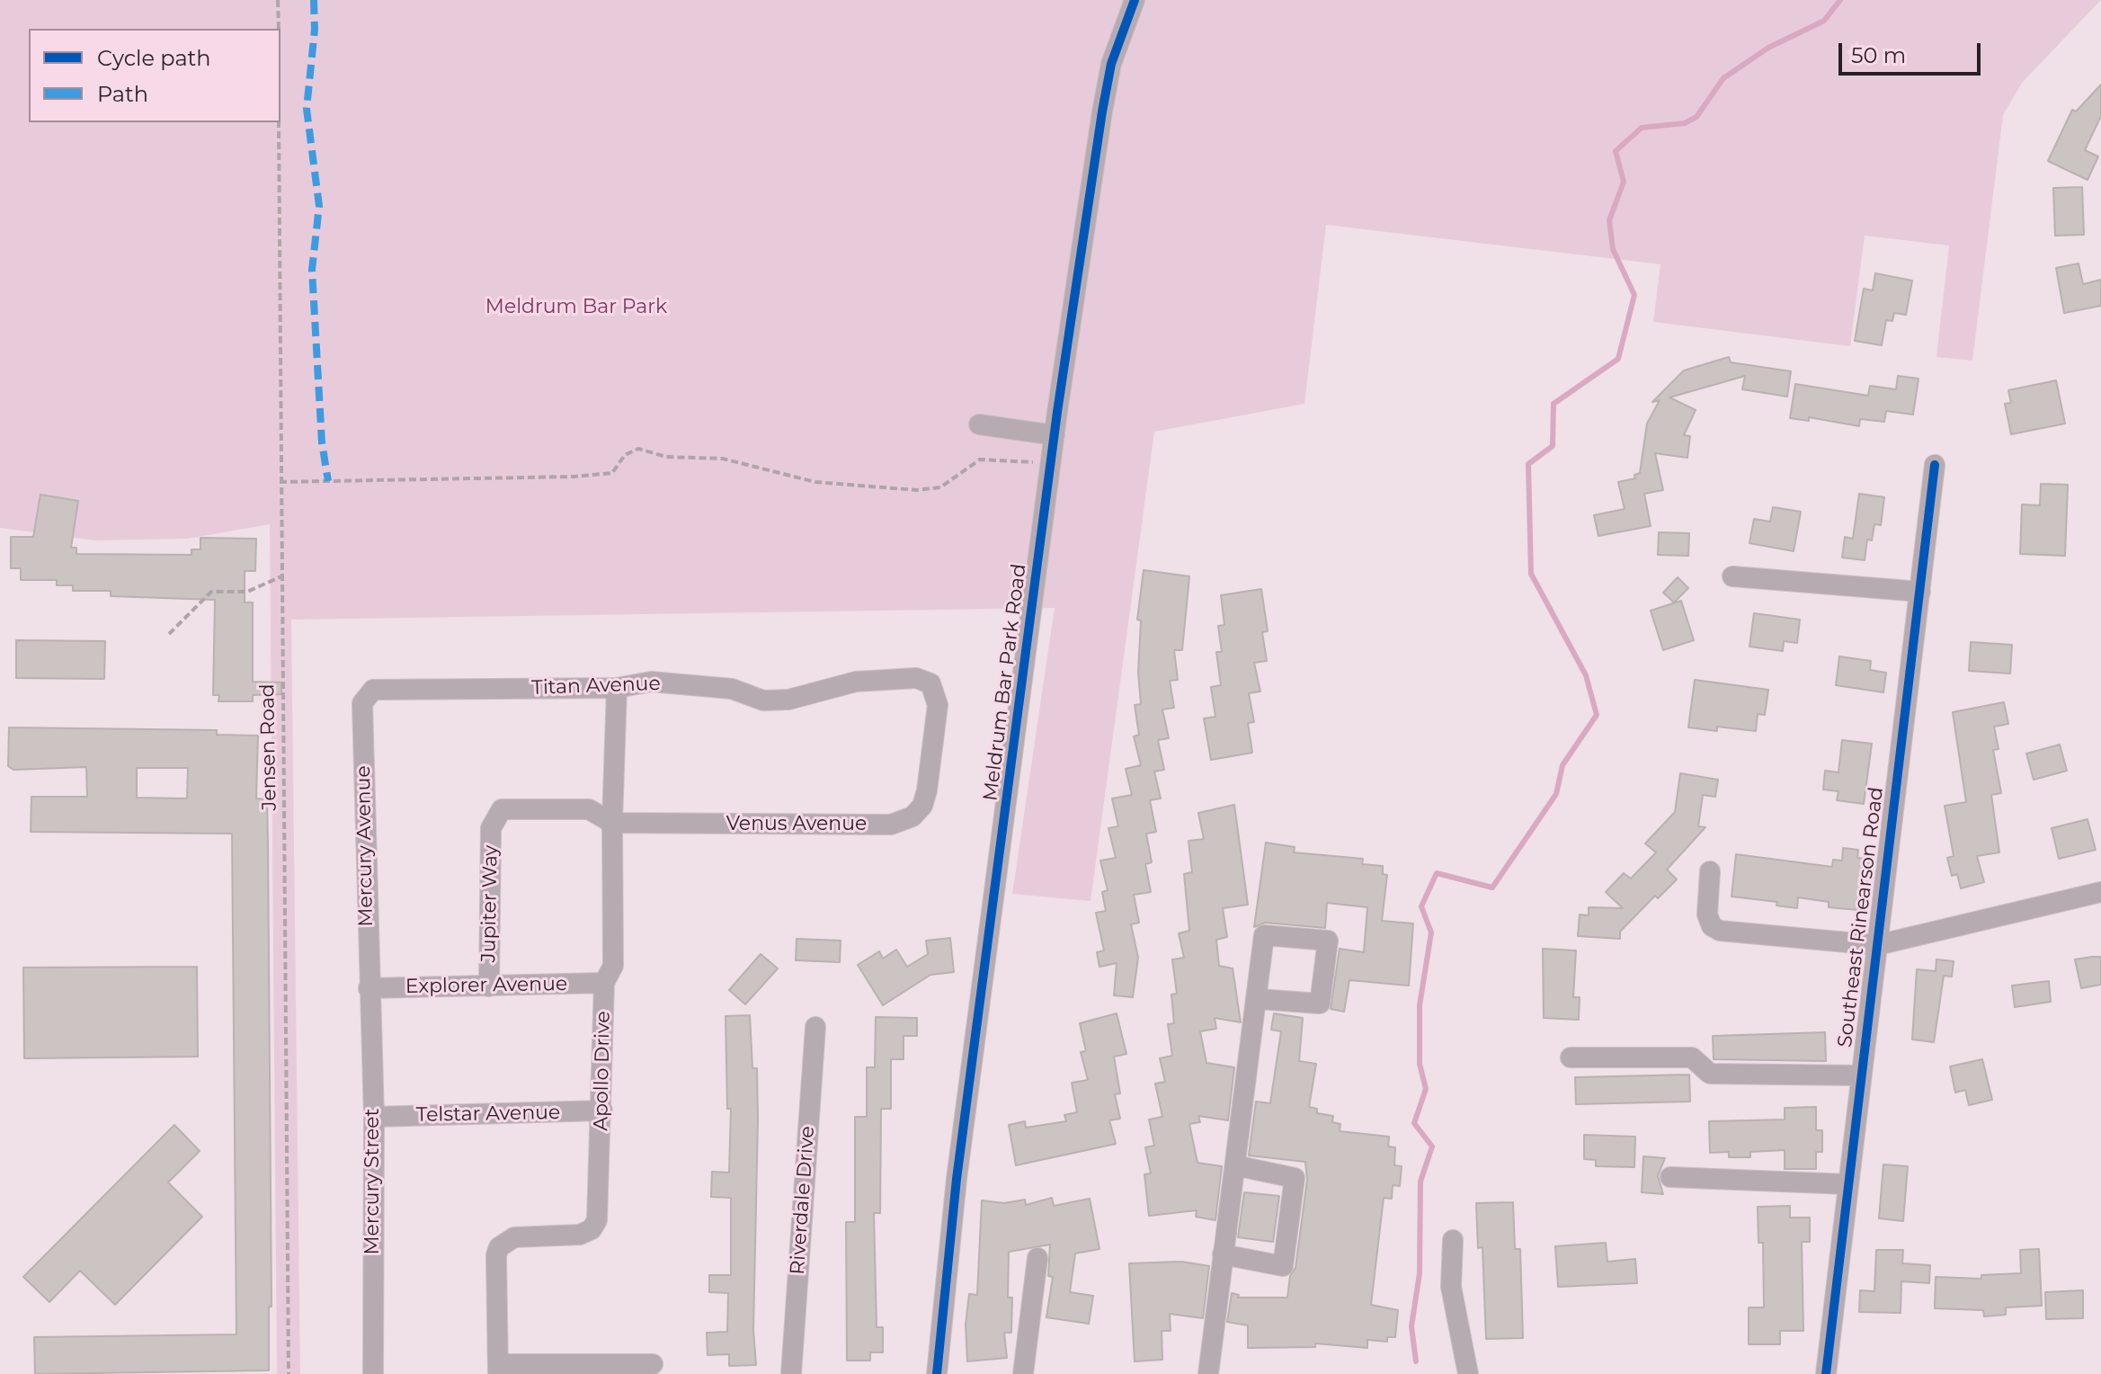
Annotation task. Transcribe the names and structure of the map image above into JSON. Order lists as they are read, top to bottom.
{
  "streets": {
    "street": [
      "Meldrum Bar Park Road",
      "Titan Avenue",
      "Venus Avenue",
      "Mercury Avenue",
      "Jupiter Way",
      "Southeast Rinearson Road",
      "Explorer Avenue",
      "Apollo Drive",
      "Telstar Avenue",
      "Mercury Street",
      "Riverdale Drive"
    ],
    "path": ["Jensen Road"]
  },
  "crossings": [
    ["Titan Avenue", "Venus Avenue"],
    ["Titan Avenue", "Mercury Avenue"],
    ["Titan Avenue", "Apollo Drive"],
    ["Venus Avenue", "Jupiter Way"],
    ["Venus Avenue", "Apollo Drive"],
    ["Mercury Avenue", "Explorer Avenue"],
    ["Mercury Avenue", "Mercury Street"],
    ["Jupiter Way", "Explorer Avenue"],
    ["Jupiter Way", "Apollo Drive"],
    ["Explorer Avenue", "Apollo Drive"],
    ["Explorer Avenue", "Mercury Street"],
    ["Apollo Drive", "Telstar Avenue"],
    ["Telstar Avenue", "Mercury Street"]
  ],
  "parks": ["Meldrum Bar Park"],
  "legend": ["Cycle path", "Path"],
  "scale_bar": "50 m"
}
